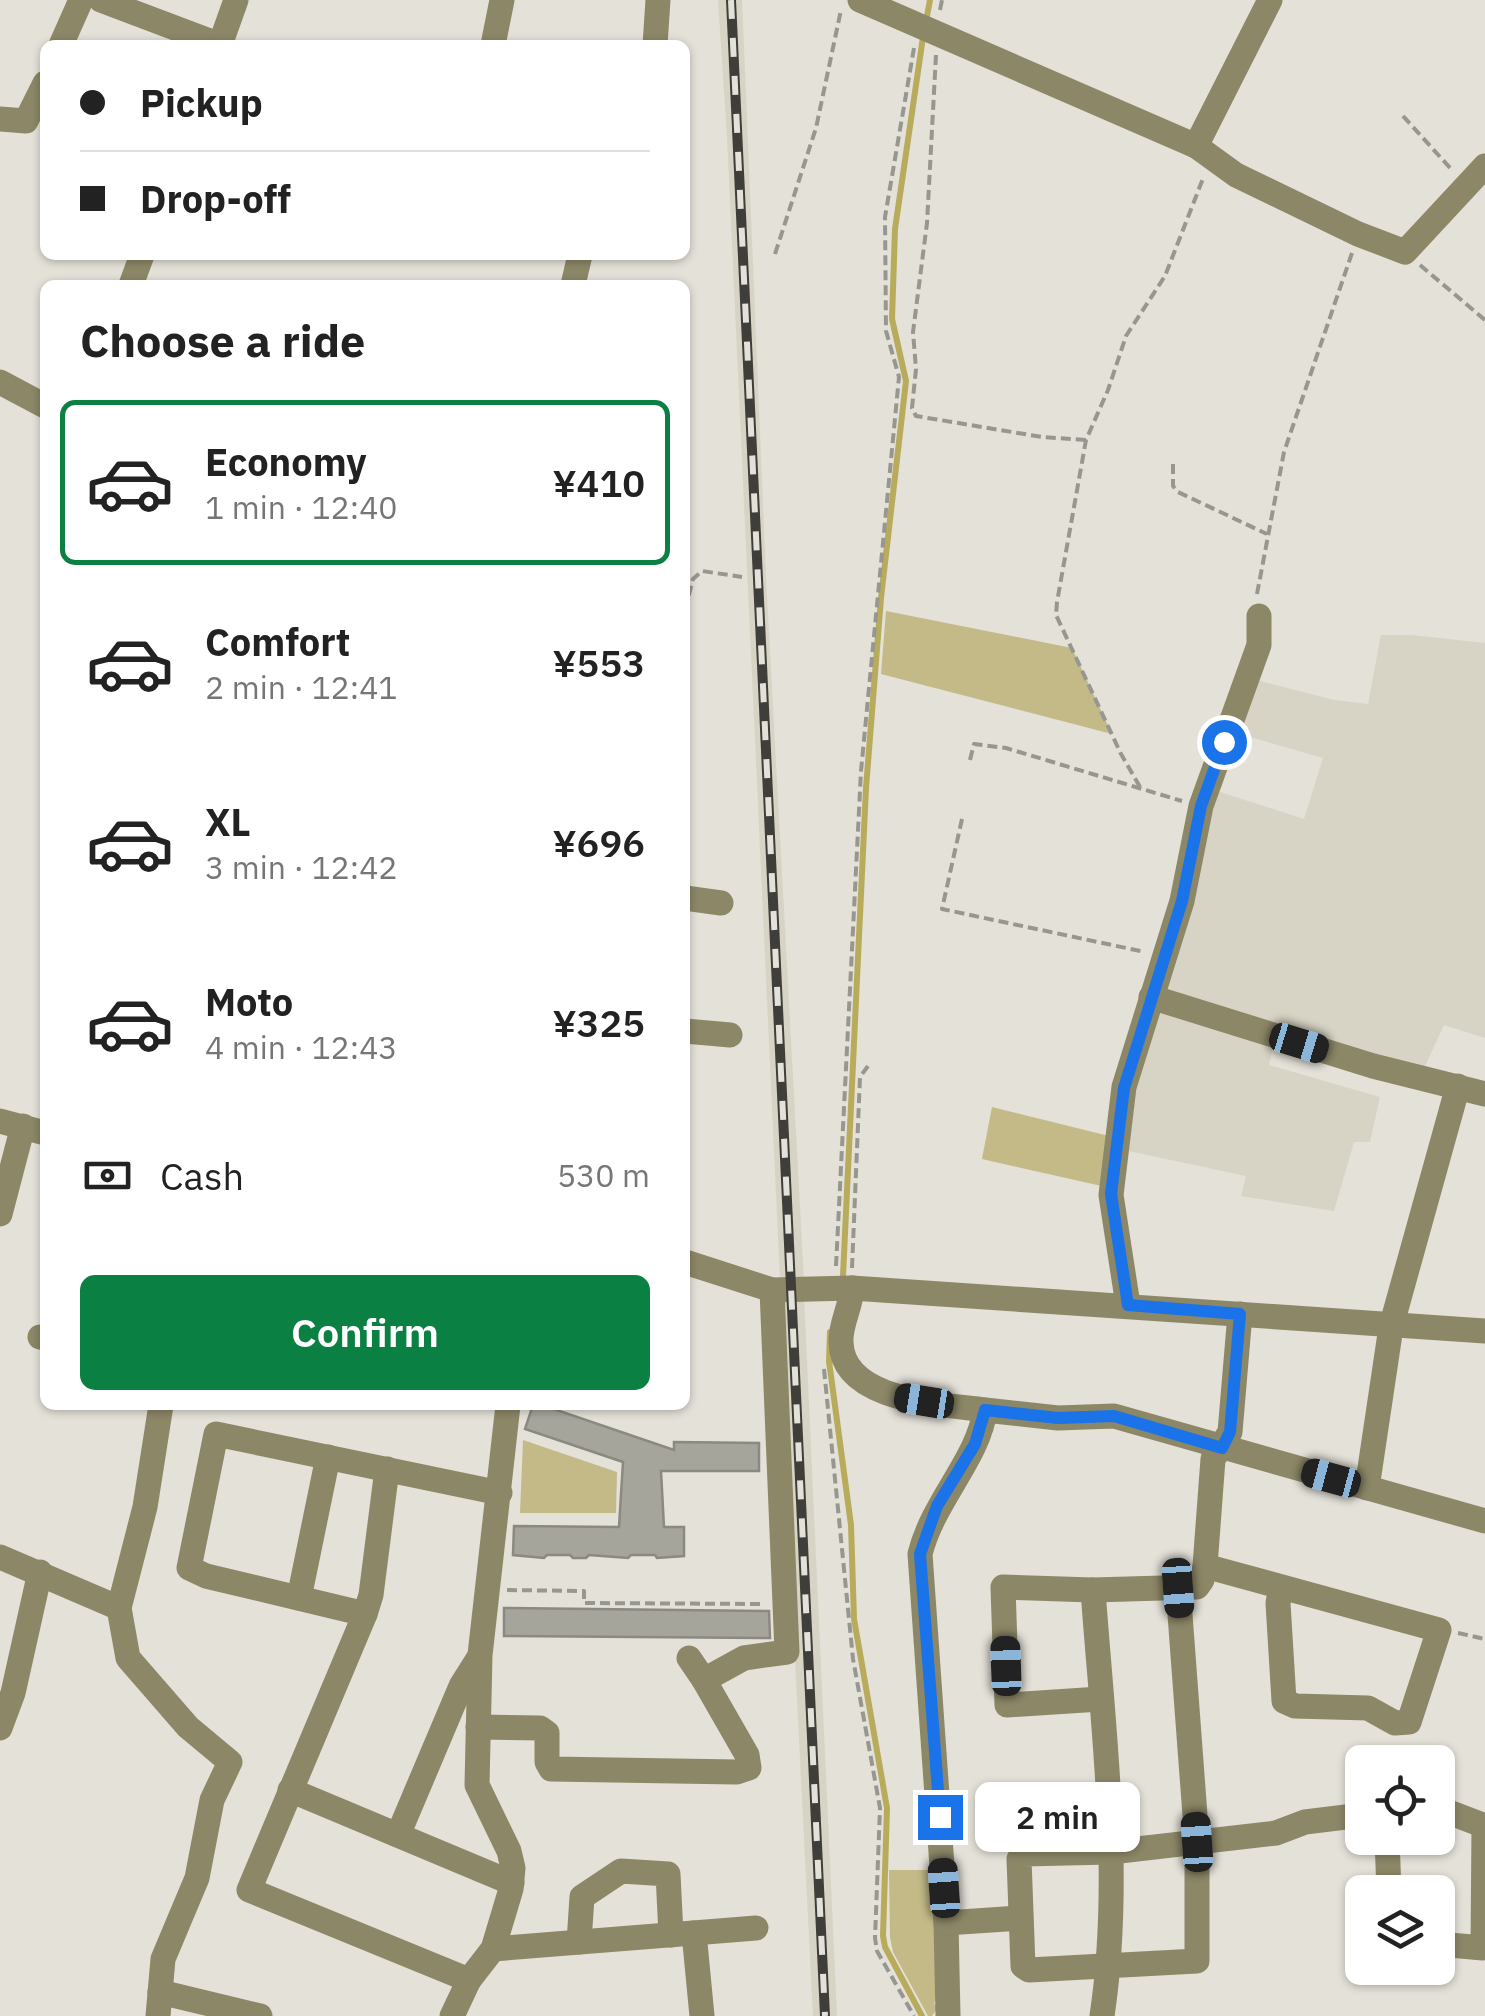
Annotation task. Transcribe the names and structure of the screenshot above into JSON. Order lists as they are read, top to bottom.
{
  "page": {
    "banner": ["Pickup", "Drop-off"],
    "heading": "Choose a ride",
    "list": [
      {
        "name": "Economy",
        "note": "1 min · 12:40",
        "value": "¥410"
      },
      {
        "name": "Comfort",
        "note": "2 min · 12:41",
        "value": "¥553"
      },
      {
        "name": "XL",
        "note": "3 min · 12:42",
        "value": "¥696"
      },
      {
        "name": "Moto",
        "note": "4 min · 12:43",
        "value": "¥325"
      }
    ],
    "pay": ["Cash", "530 m"],
    "buttons": "Confirm",
    "bubble": "2 min"
  }
}
